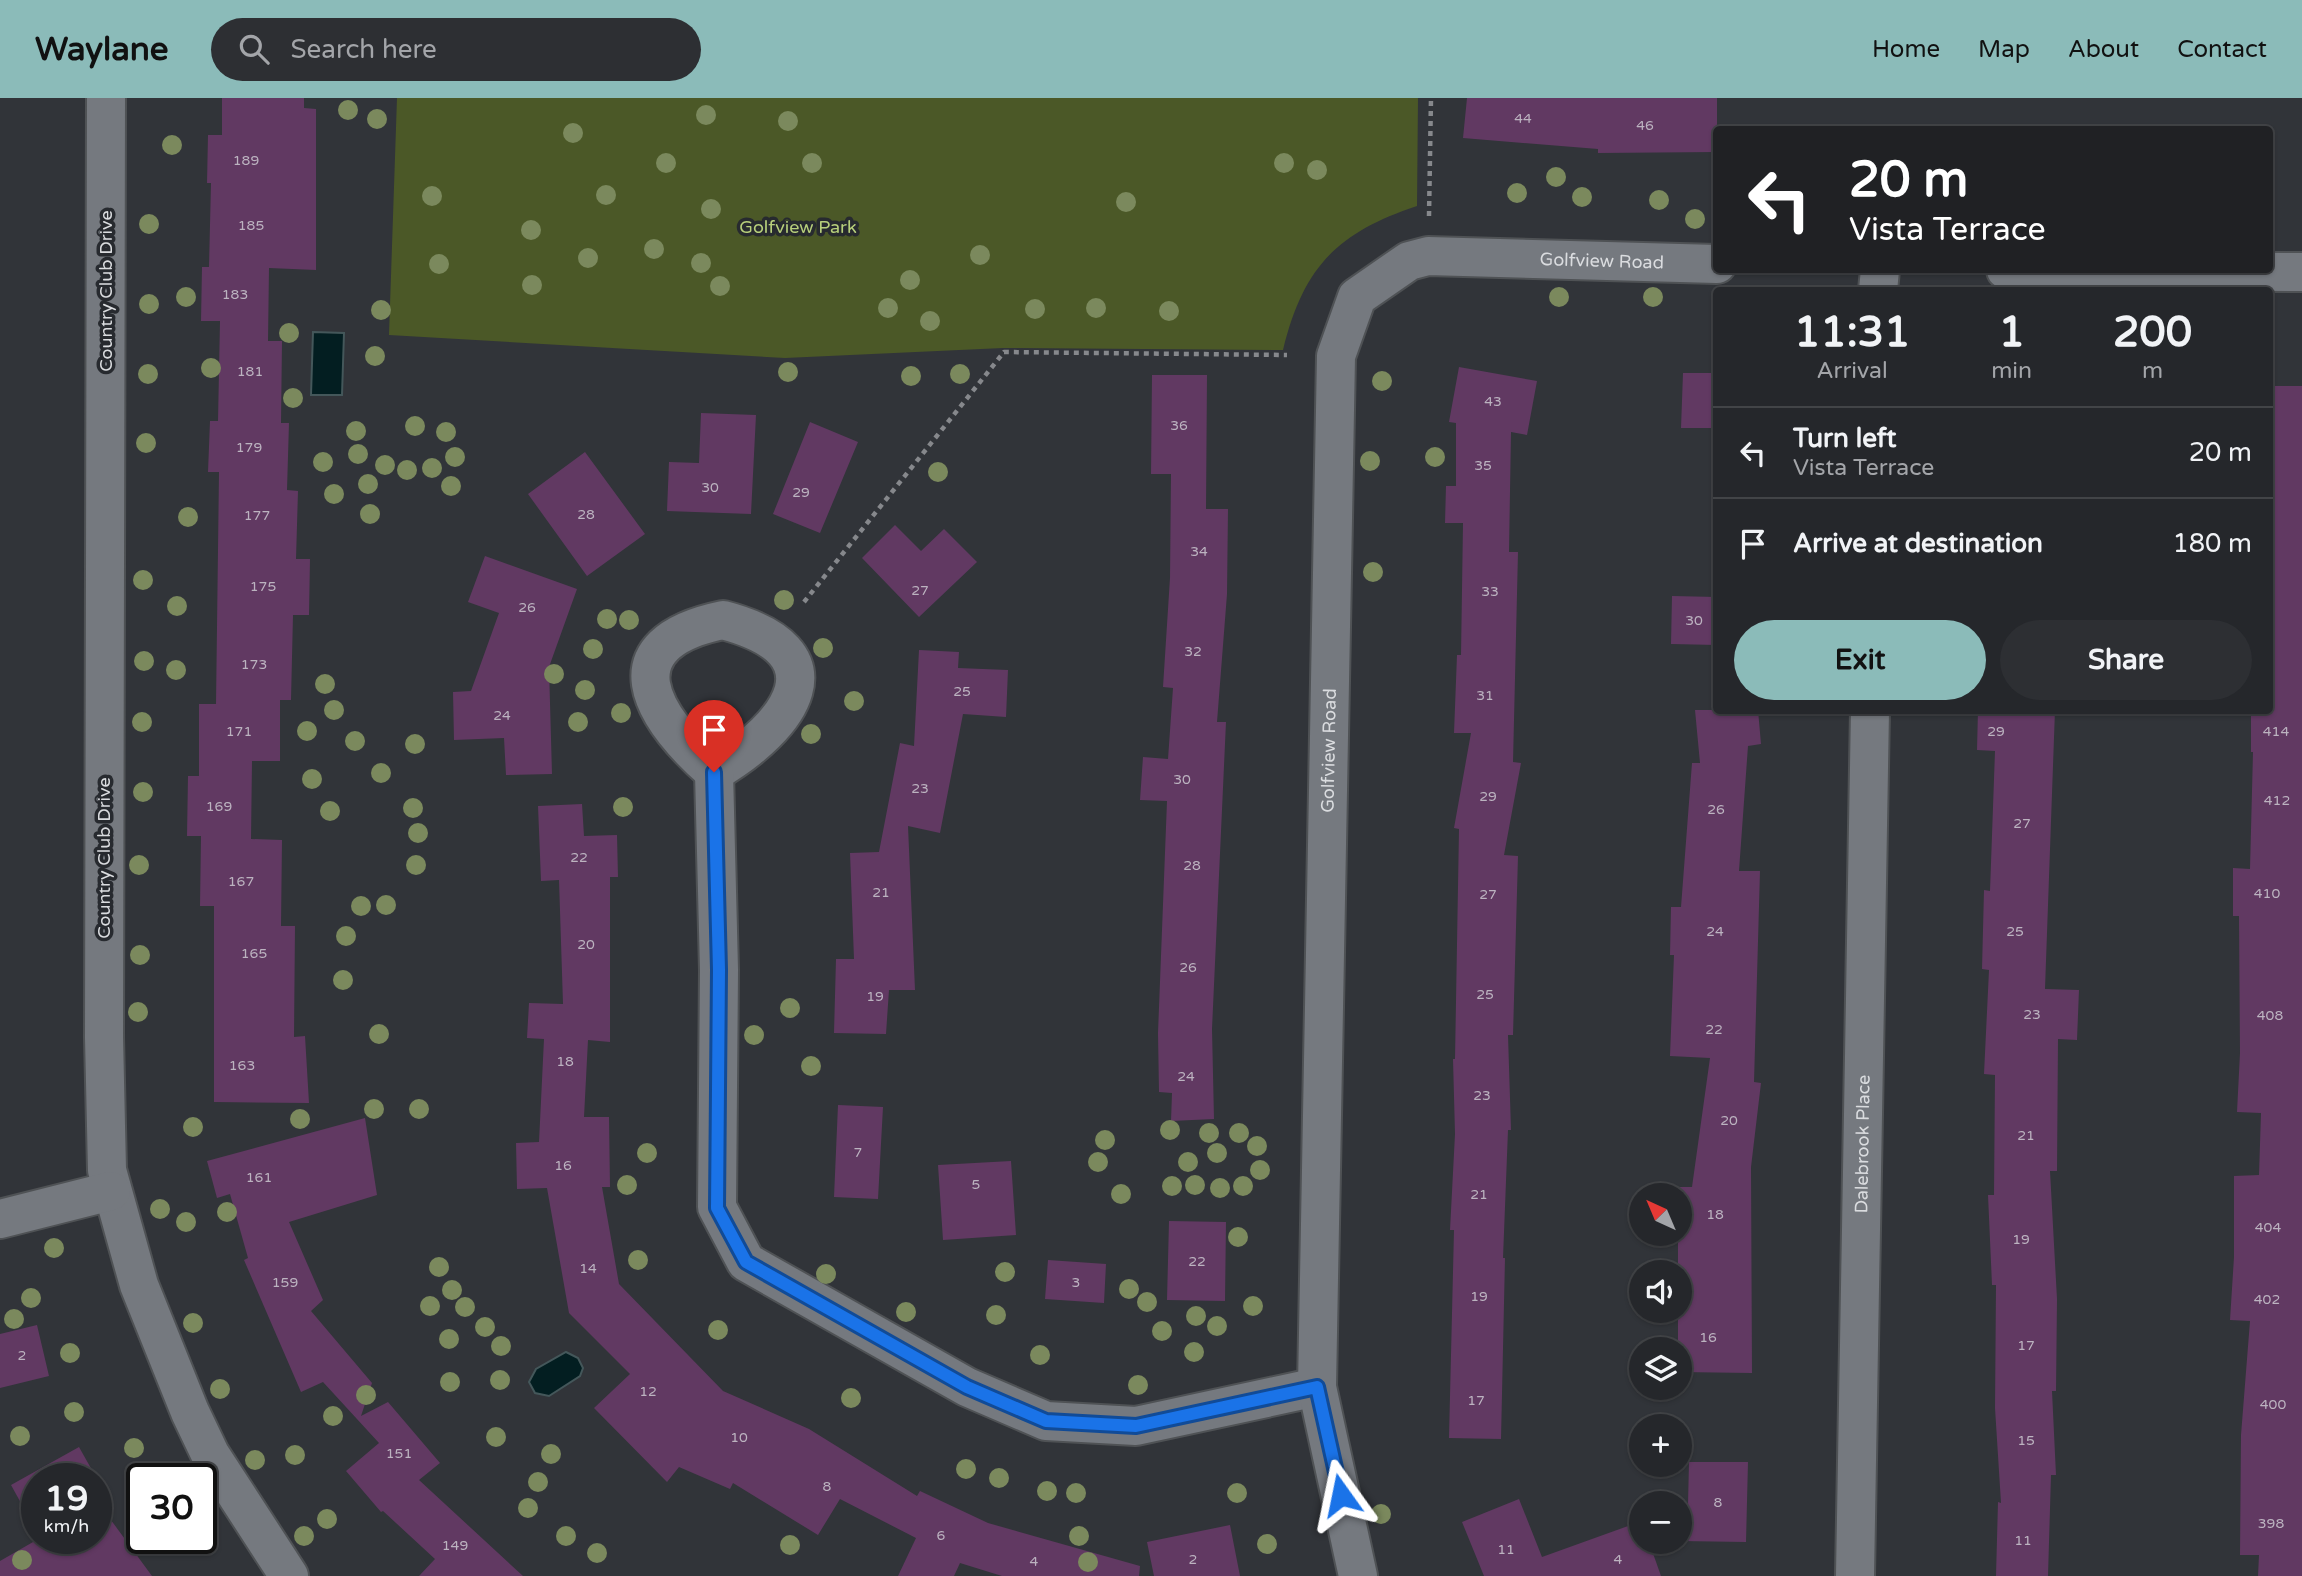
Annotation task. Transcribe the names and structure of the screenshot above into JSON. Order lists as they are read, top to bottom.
{
  "streets": {
    "street": ["Golfview Road", "Country Club Drive", "Dalebrook Place"]
  },
  "parks": ["Golfview Park"],
  "house_numbers": [
    "44",
    "46",
    "189",
    "185",
    "183",
    "181",
    "43",
    "36",
    "179",
    "35",
    "30",
    "29",
    "28",
    "177",
    "34",
    "175",
    "27",
    "33",
    "26",
    "30",
    "32",
    "173",
    "25",
    "31",
    "24",
    "171",
    "29",
    "414",
    "30",
    "23",
    "29",
    "412",
    "169",
    "26",
    "27",
    "22",
    "28",
    "167",
    "21",
    "410",
    "27",
    "24",
    "25",
    "20",
    "165",
    "26",
    "25",
    "19",
    "23",
    "408",
    "22",
    "18",
    "163",
    "24",
    "23",
    "20",
    "21",
    "7",
    "16",
    "161",
    "5",
    "21",
    "18",
    "404",
    "19",
    "22",
    "14",
    "159",
    "3",
    "19",
    "402",
    "16",
    "17",
    "2",
    "12",
    "17",
    "400",
    "10",
    "15",
    "151",
    "8",
    "8",
    "398",
    "6",
    "11",
    "149",
    "11",
    "2",
    "4",
    "4"
  ],
  "north": "top left",
  "page": {
    "header": "Waylane",
    "search": "Search here",
    "nav": [
      "Home",
      "Map",
      "About",
      "Contact"
    ],
    "turn": ["20 m", "Vista Terrace"],
    "eta": [
      "11:31",
      "Arrival",
      "1",
      "min",
      "200",
      "m"
    ],
    "list": [
      {
        "name": "Turn left",
        "note": "Vista Terrace",
        "value": "20 m"
      },
      {
        "name": "Arrive at destination",
        "value": "180 m"
      }
    ],
    "buttons": ["Exit", "Share"],
    "map_buttons": ["+", "−"],
    "speed": "19 km/h",
    "limit": "30"
  }
}
